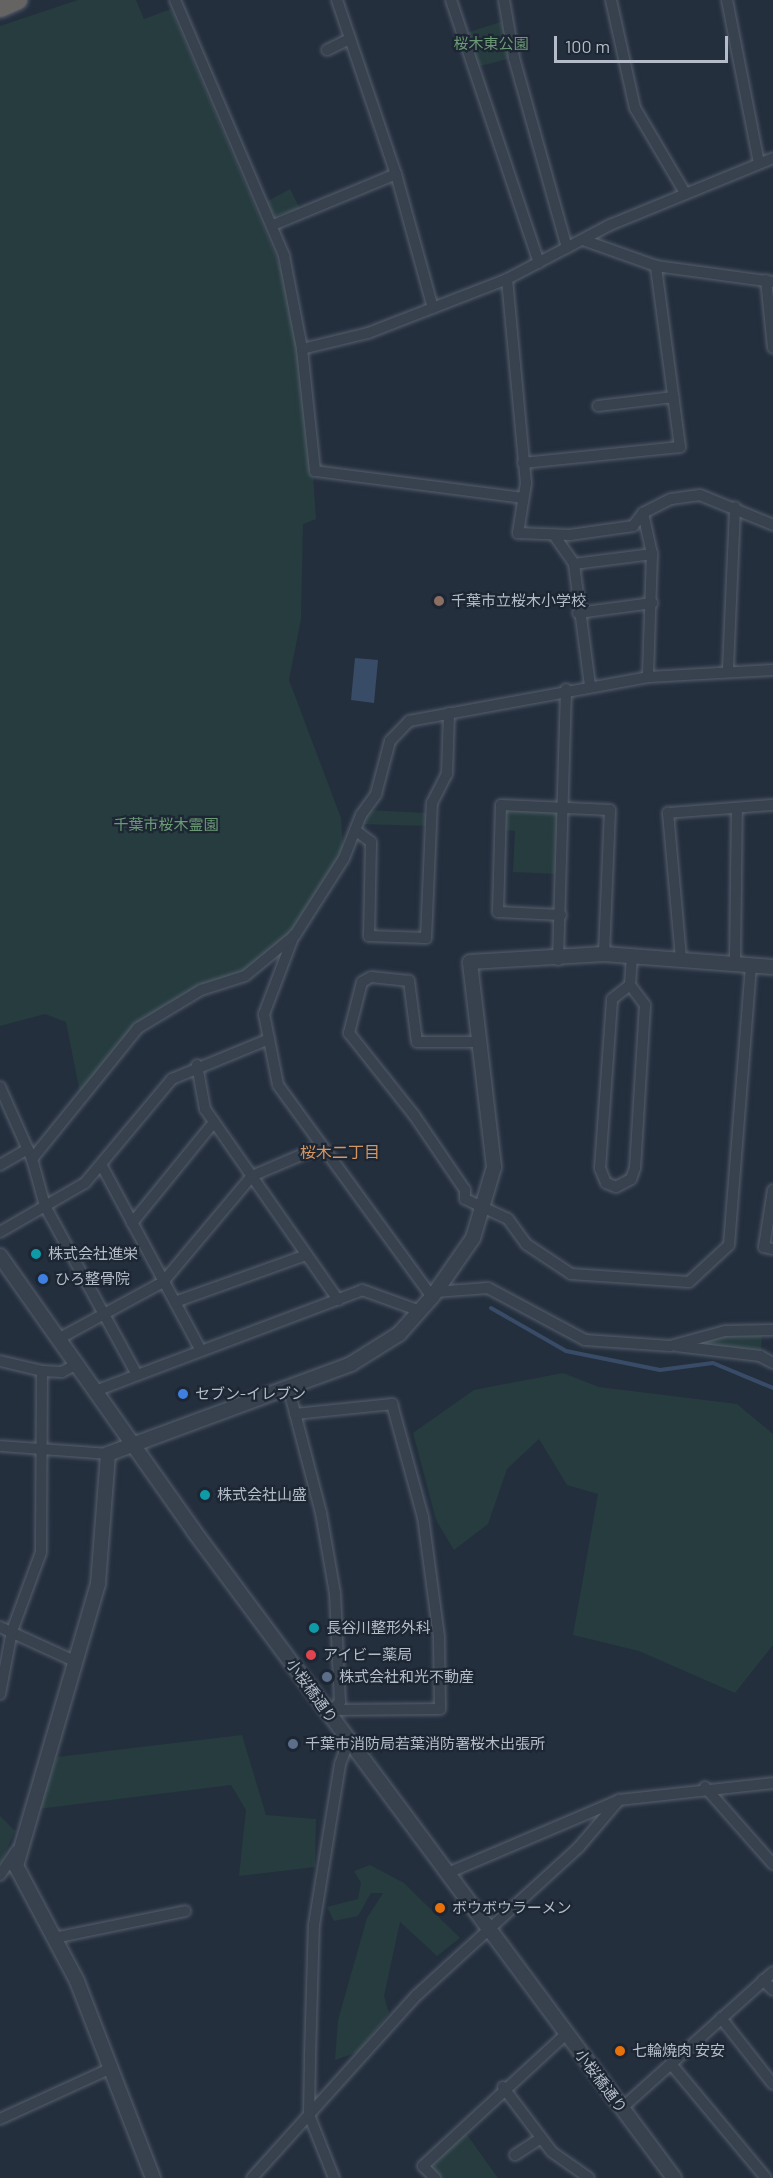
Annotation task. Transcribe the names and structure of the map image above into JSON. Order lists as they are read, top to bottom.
{
  "streets": {
    "street": ["小桜橋通り"]
  },
  "districts": ["桜木二丁目"],
  "parks": ["桜木東公園", "千葉市桜木霊園"],
  "places": [
    "千葉市立桜木小学校",
    "株式会社進栄",
    "ひろ整骨院",
    "セブン-イレブン",
    "株式会社山盛",
    "長谷川整形外科",
    "アイビー薬局",
    "株式会社和光不動産",
    "千葉市消防局若葉消防署桜木出張所",
    "ボウボウラーメン",
    "七輪焼肉 安安"
  ],
  "scale_bar": "100 m"
}
